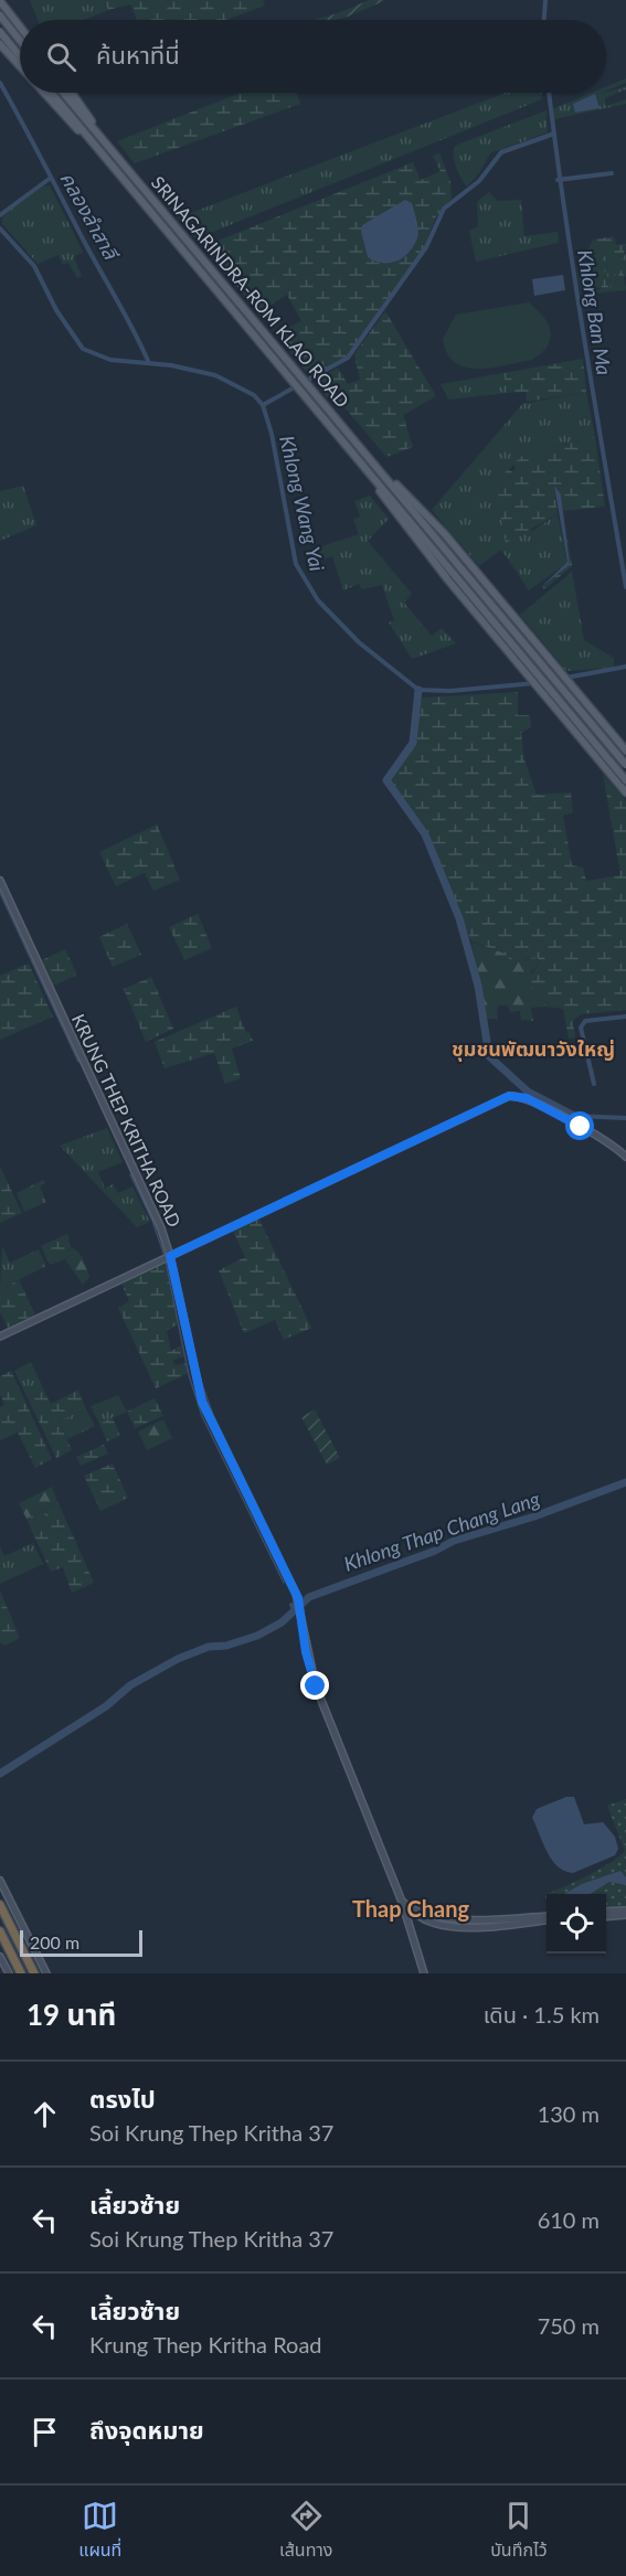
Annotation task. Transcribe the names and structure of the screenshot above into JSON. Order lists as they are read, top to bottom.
{
  "streets": {
    "main road": ["SRINAGARINDRA-ROM KLAO ROAD", "KRUNG THEP KRITHA ROAD"]
  },
  "districts": ["ชุมชนพัฒนาวังใหญ่", "Thap Chang"],
  "water": [
    "คลองลำสาลี",
    "Khlong Ban Ma",
    "Khlong Wang Yai",
    "Khlong Thap Chang Lang"
  ],
  "scale_bar": "200 m",
  "page": {
    "search": "ค้นหาที่นี่",
    "scale": "200 m",
    "heading": ["19 นาที", "เดิน · 1.5 km"],
    "list": [
      ["ตรงไป", "Soi Krung Thep Kritha 37", "130 m"],
      ["เลี้ยวซ้าย", "Soi Krung Thep Kritha 37", "610 m"],
      ["เลี้ยวซ้าย", "Krung Thep Kritha Road", "750 m"],
      "ถึงจุดหมาย"
    ],
    "nav": ["แผนที่", "เส้นทาง", "บันทึกไว้"]
  }
}
